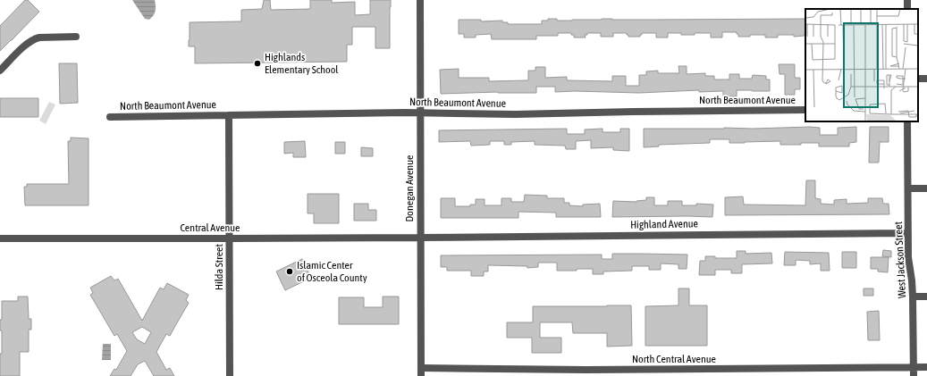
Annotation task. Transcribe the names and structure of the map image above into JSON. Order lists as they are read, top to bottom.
{
  "streets": {
    "street": [
      "North Beaumont Avenue",
      "Donegan Avenue",
      "Highland Avenue",
      "Central Avenue",
      "West Jackson Street",
      "Hilda Street",
      "North Central Avenue"
    ]
  },
  "crossings": [
    ["North Beaumont Avenue", "Donegan Avenue"],
    ["North Beaumont Avenue", "Hilda Street"],
    ["Donegan Avenue", "Highland Avenue"],
    ["Donegan Avenue", "Central Avenue"],
    ["Donegan Avenue", "North Central Avenue"],
    ["Highland Avenue", "Central Avenue"],
    ["Highland Avenue", "West Jackson Street"],
    ["Central Avenue", "Hilda Street"],
    ["West Jackson Street", "North Central Avenue"]
  ],
  "places": ["Highlands Elementary School", "Islamic Center of Osceola County"]
}
